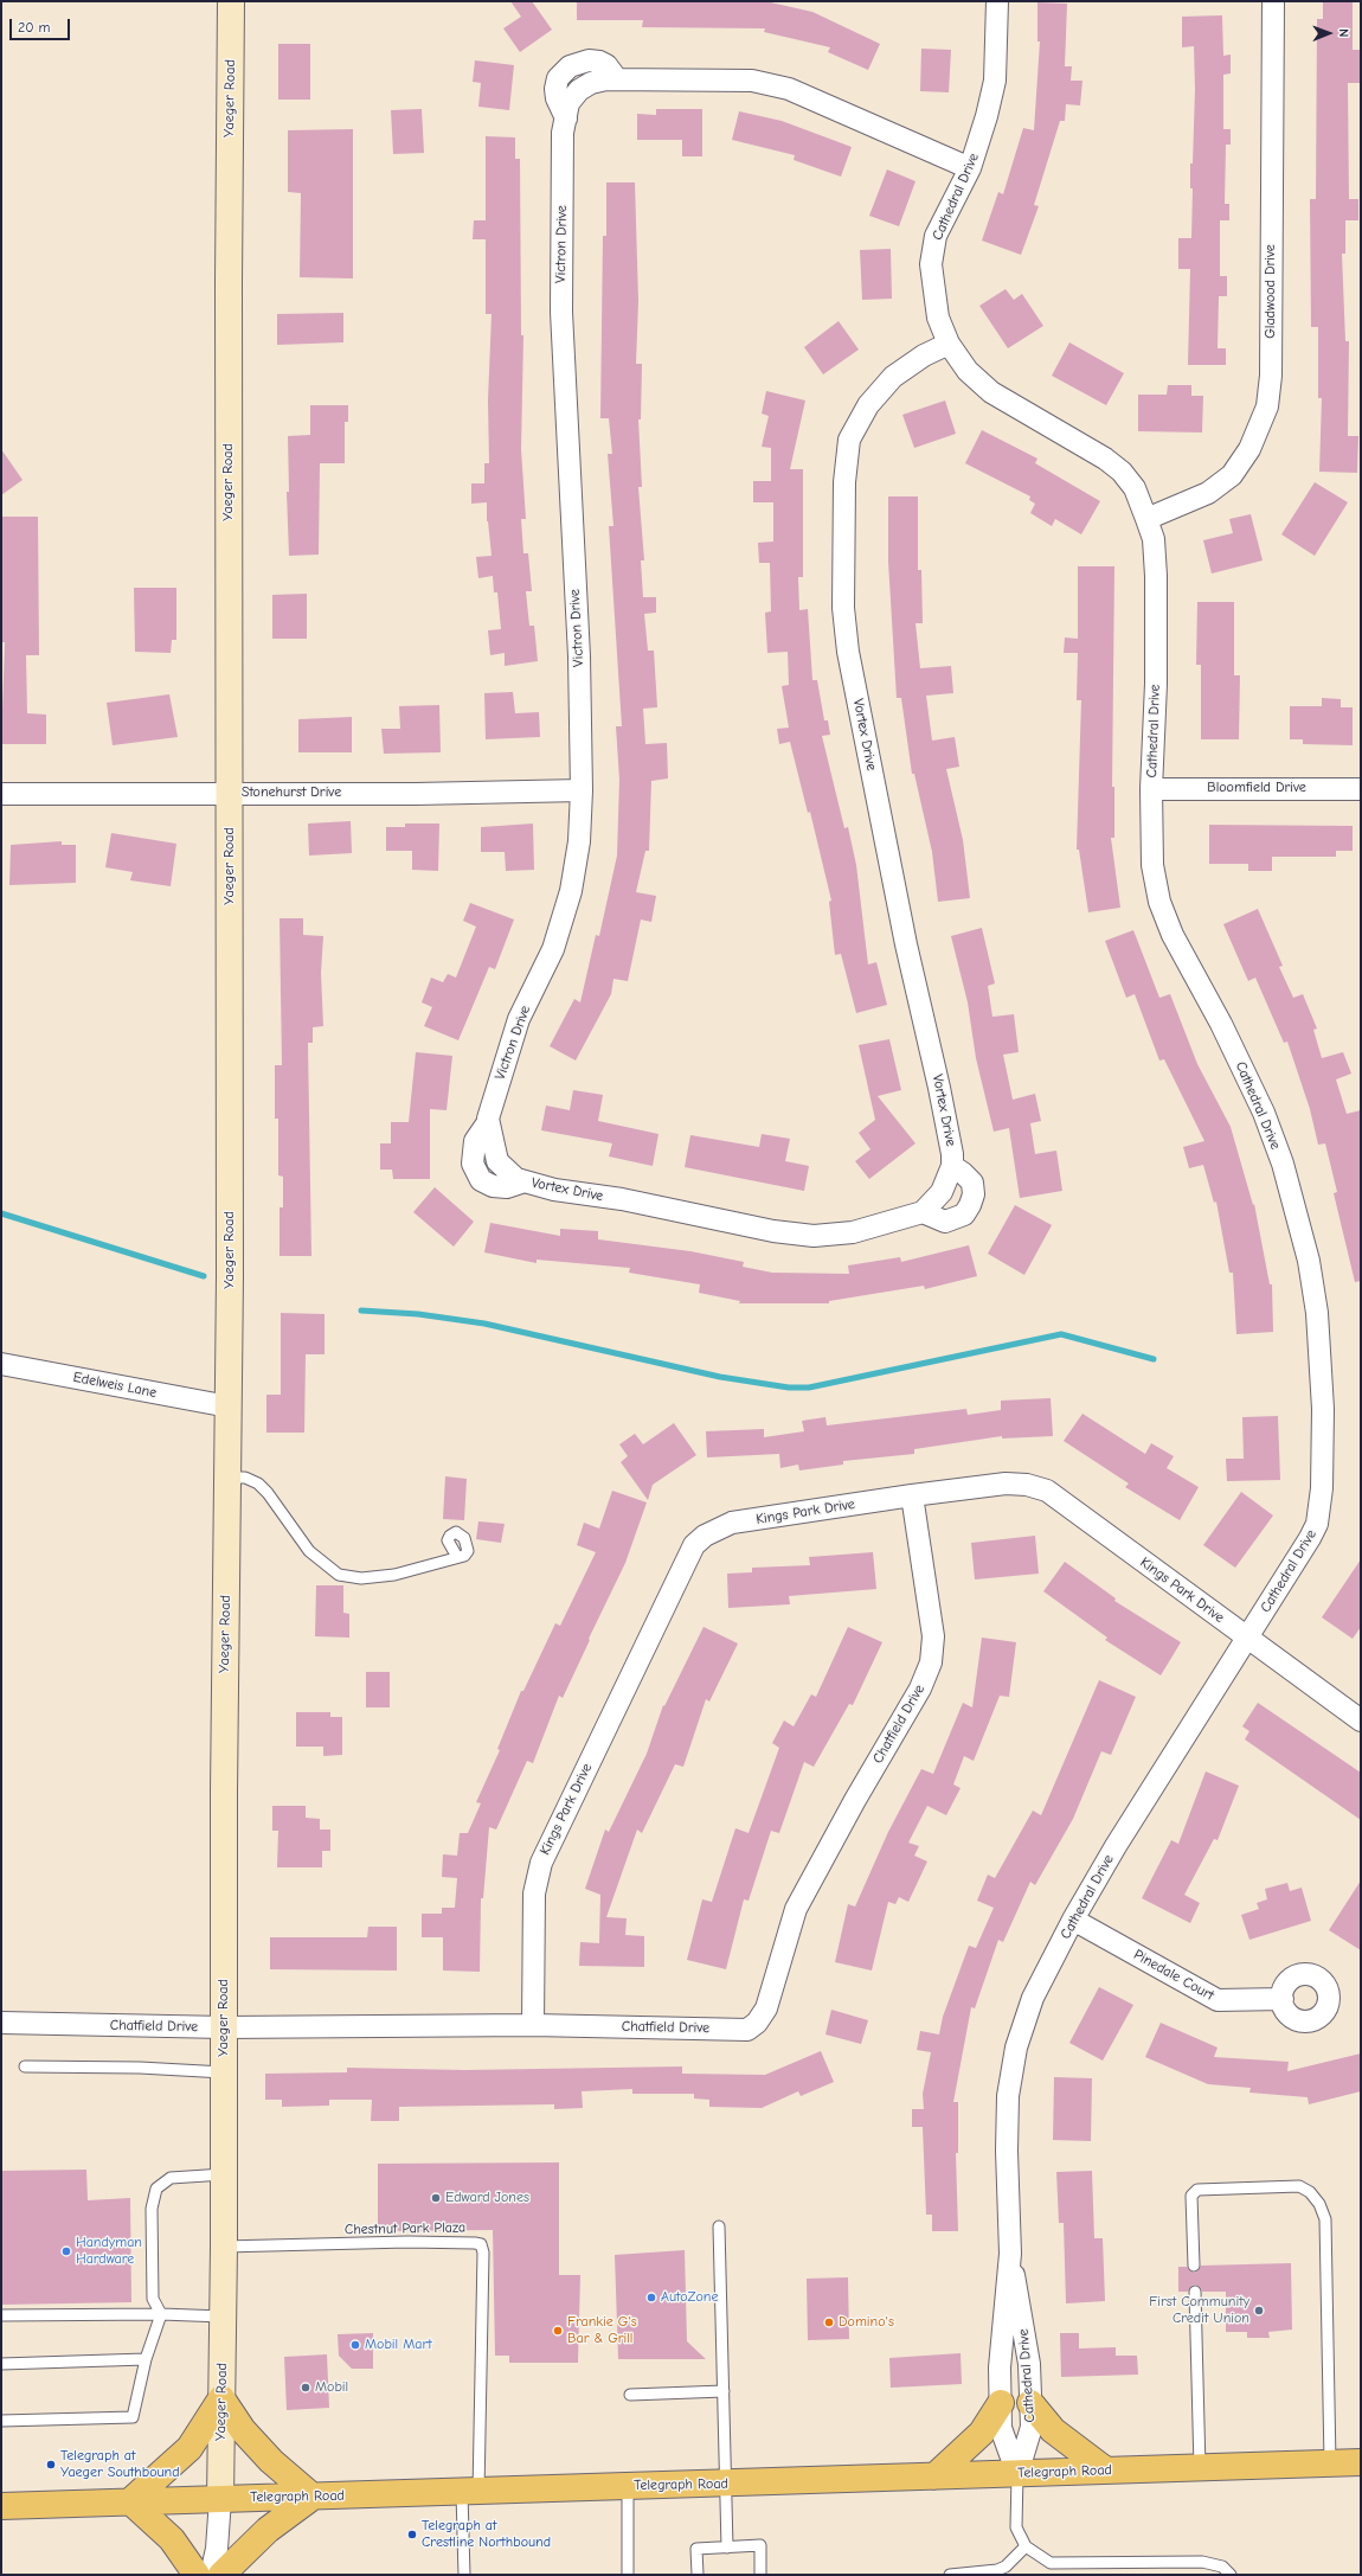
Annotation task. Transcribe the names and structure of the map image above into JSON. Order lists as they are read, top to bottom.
{
  "streets": {
    "main road": ["Telegraph Road"],
    "street": [
      "Yaeger Road",
      "Cathedral Drive",
      "Victron Drive",
      "Gladwood Drive",
      "Vortex Drive",
      "Bloomfield Drive",
      "Stonehurst Drive",
      "Edelweis Lane",
      "Kings Park Drive",
      "Chatfield Drive",
      "Pinedale Court"
    ],
    "lane": ["Chestnut Park Plaza"]
  },
  "crossings": [
    ["Yaeger Road", "Stonehurst Drive"],
    ["Yaeger Road", "Edelweis Lane"],
    ["Yaeger Road", "Chatfield Drive"],
    ["Yaeger Road", "Chestnut Park Plaza"],
    ["Yaeger Road", "Telegraph Road"],
    ["Cathedral Drive", "Victron Drive"],
    ["Cathedral Drive", "Gladwood Drive"],
    ["Cathedral Drive", "Vortex Drive"],
    ["Cathedral Drive", "Bloomfield Drive"],
    ["Cathedral Drive", "Kings Park Drive"],
    ["Cathedral Drive", "Pinedale Court"],
    ["Cathedral Drive", "Telegraph Road"],
    ["Victron Drive", "Vortex Drive"],
    ["Victron Drive", "Stonehurst Drive"],
    ["Kings Park Drive", "Chatfield Drive"],
    ["Chestnut Park Plaza", "Telegraph Road"]
  ],
  "places": [
    "Edward Jones",
    "Handyman Hardware",
    "AutoZone",
    "First Community Credit Union",
    "Domino's",
    "Frankie G's Bar & Grill",
    "Mobil Mart",
    "Mobil",
    "Telegraph at Yaeger Southbound",
    "Telegraph at Crestline Northbound"
  ],
  "scale_bar": "20 m",
  "north": "right"
}
